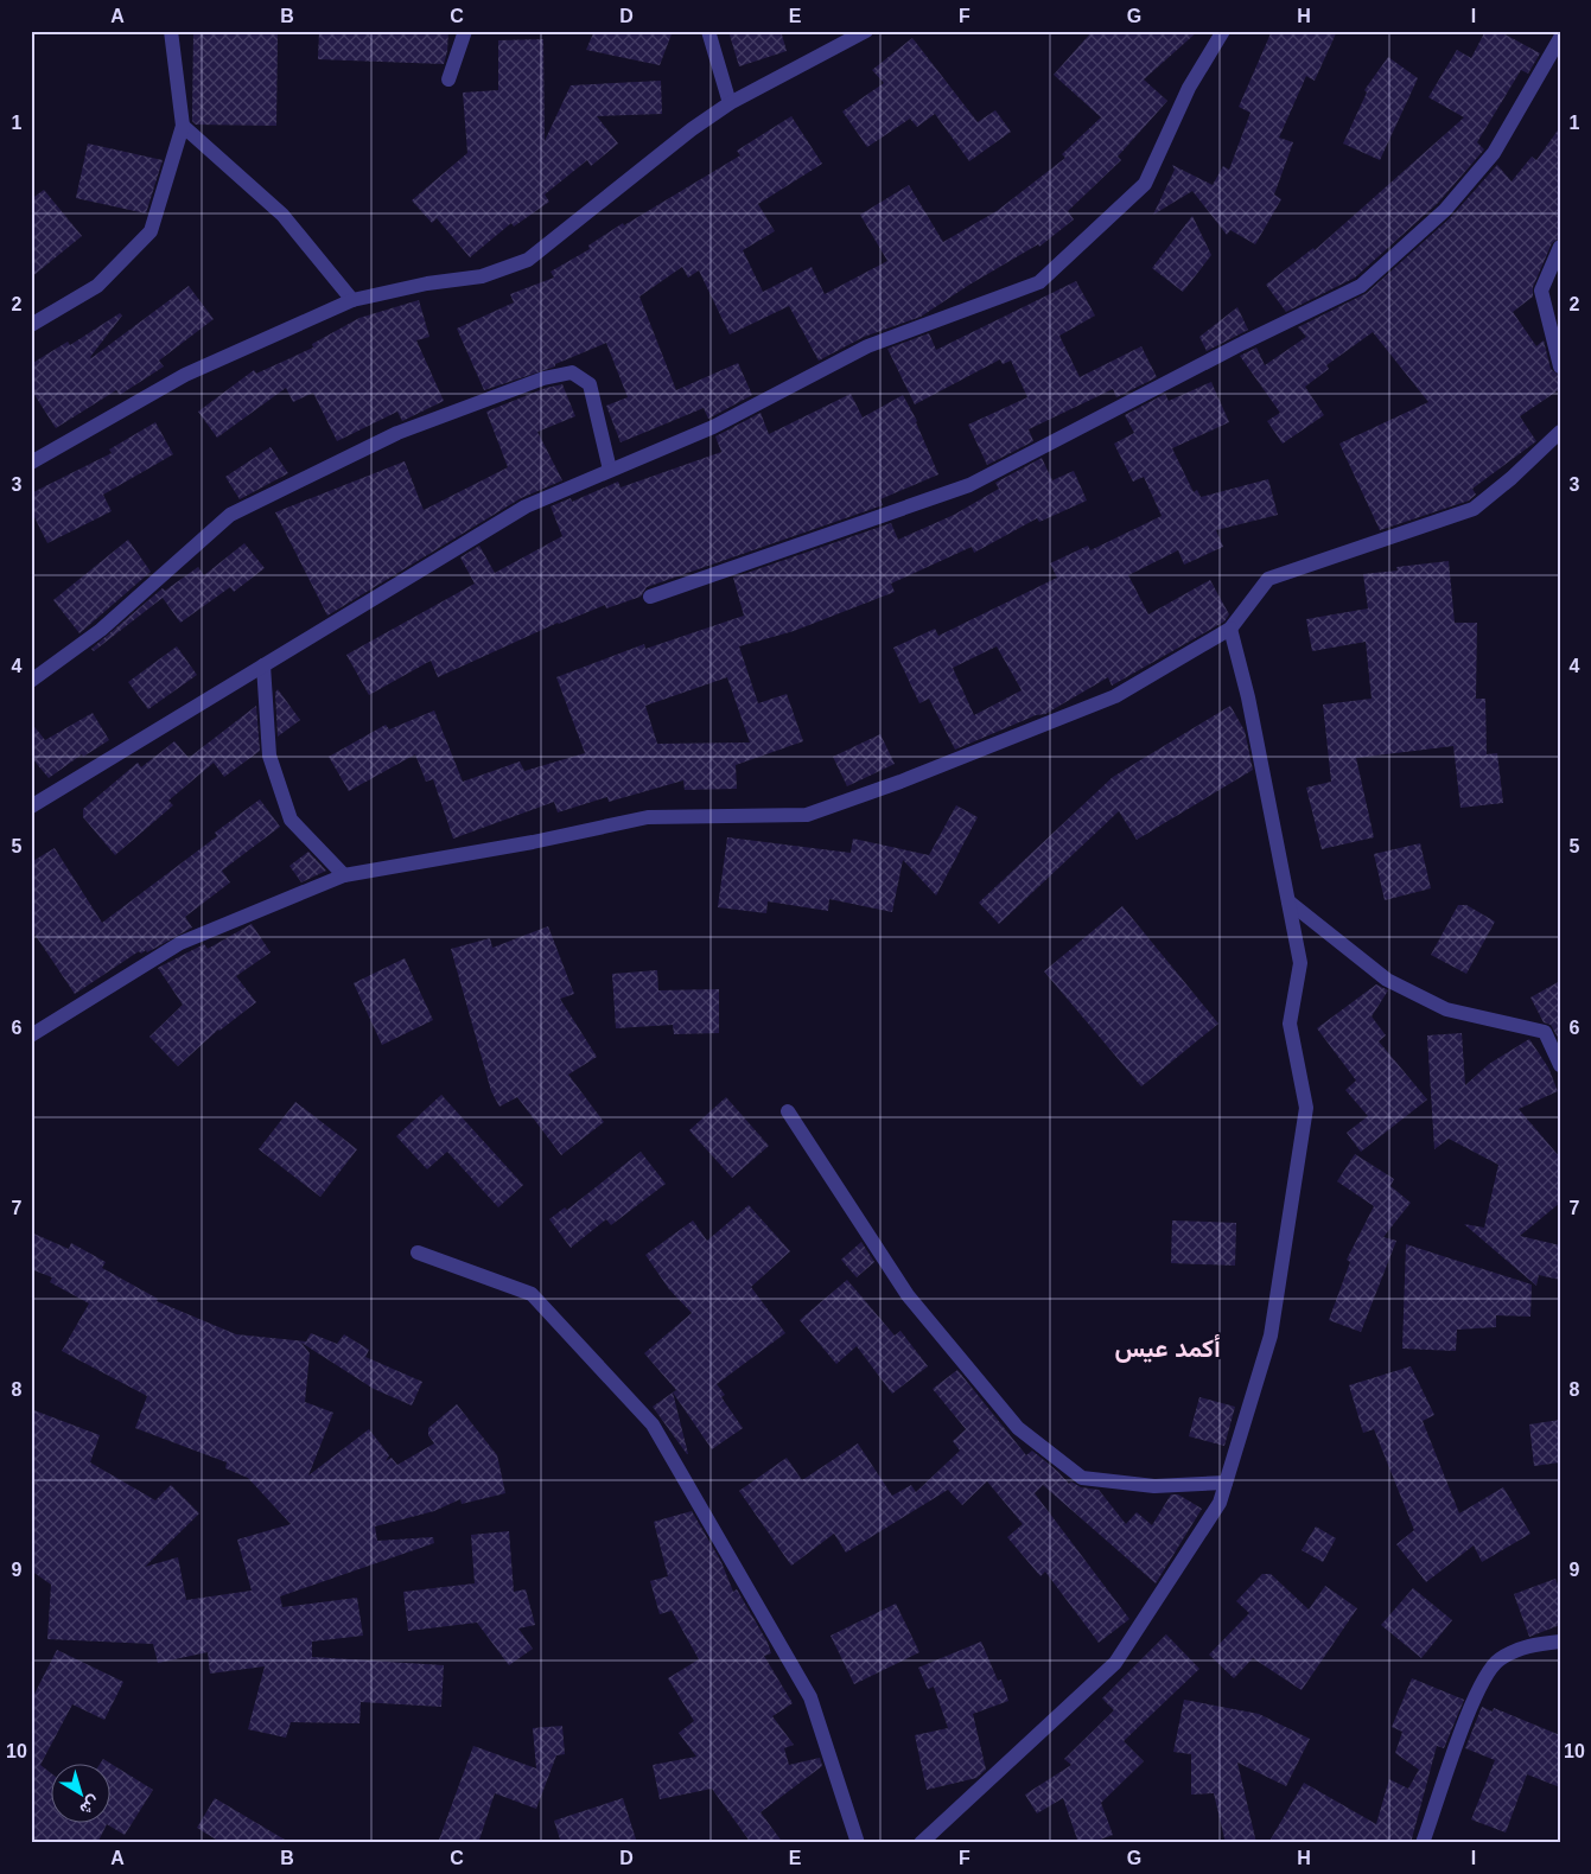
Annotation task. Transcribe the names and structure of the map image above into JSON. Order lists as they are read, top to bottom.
{
  "districts": ["أكمد عيس"],
  "north": "bottom right",
  "grid": {
    "columns": [
      "A",
      "B",
      "C",
      "D",
      "E",
      "F",
      "G",
      "H",
      "I"
    ],
    "rows": [
      "1",
      "2",
      "3",
      "4",
      "5",
      "6",
      "7",
      "8",
      "9",
      "10"
    ]
  }
}
